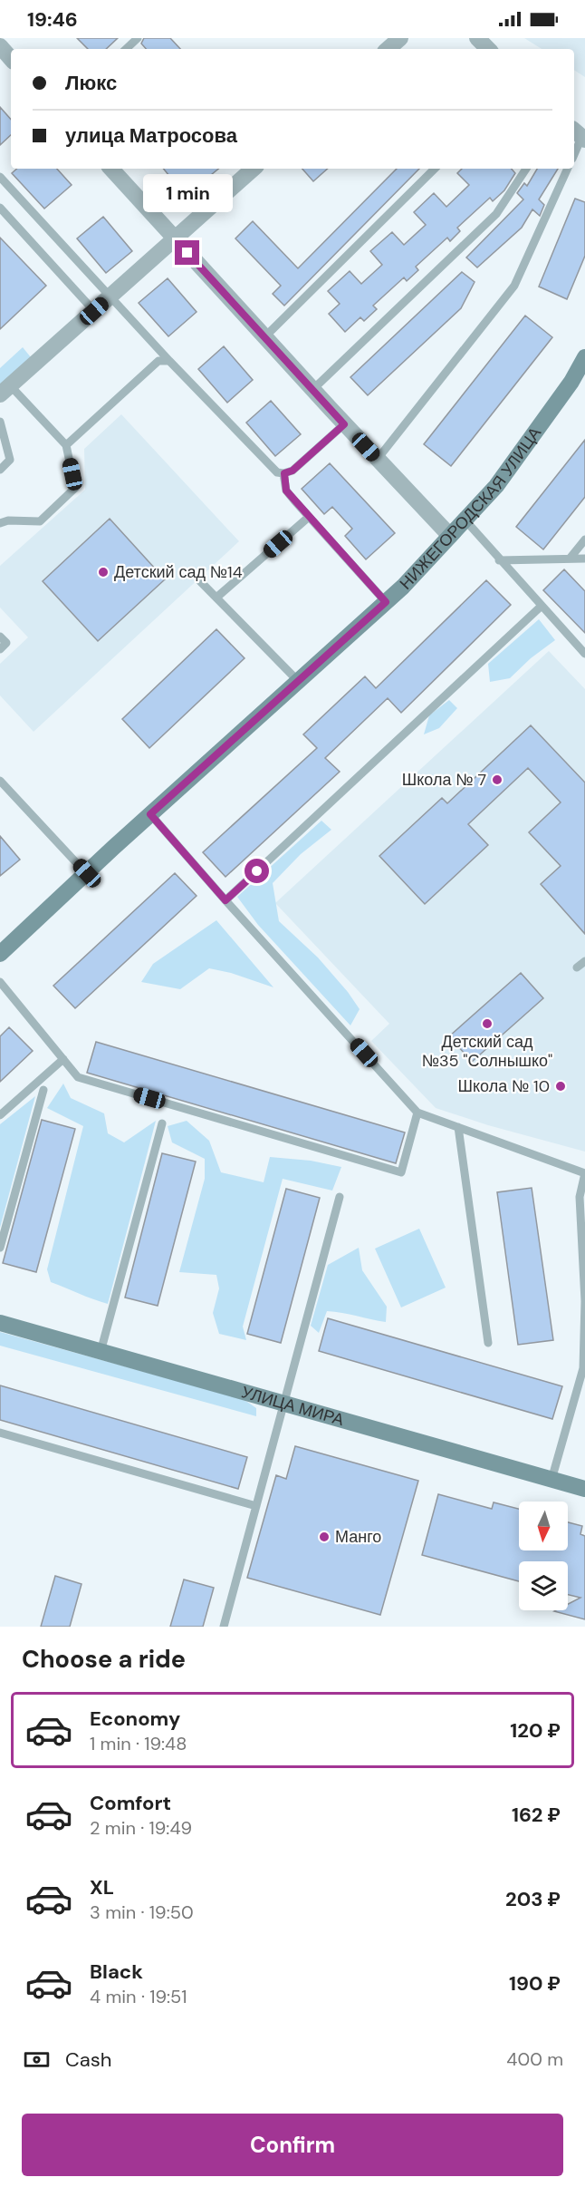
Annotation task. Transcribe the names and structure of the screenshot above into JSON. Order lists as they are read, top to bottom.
{
  "streets": {
    "street": ["НИЖЕГОРОДСКАЯ УЛИЦА", "УЛИЦА МИРА"]
  },
  "places": [
    "Детский сад №14",
    "Школа № 7",
    "Детский сад №35 \"Солнышко\"",
    "Школа № 10",
    "Манго"
  ],
  "north": "bottom",
  "page": {
    "status": "19:46",
    "banner": ["Люкс", "улица Матросова"],
    "bubble": "1 min",
    "heading": "Choose a ride",
    "list": [
      {
        "name": "Economy",
        "note": "1 min · 19:48",
        "value": "120 ₽"
      },
      {
        "name": "Comfort",
        "note": "2 min · 19:49",
        "value": "162 ₽"
      },
      {
        "name": "XL",
        "note": "3 min · 19:50",
        "value": "203 ₽"
      },
      {
        "name": "Black",
        "note": "4 min · 19:51",
        "value": "190 ₽"
      }
    ],
    "pay": ["Cash", "400 m"],
    "buttons": "Confirm"
  }
}
